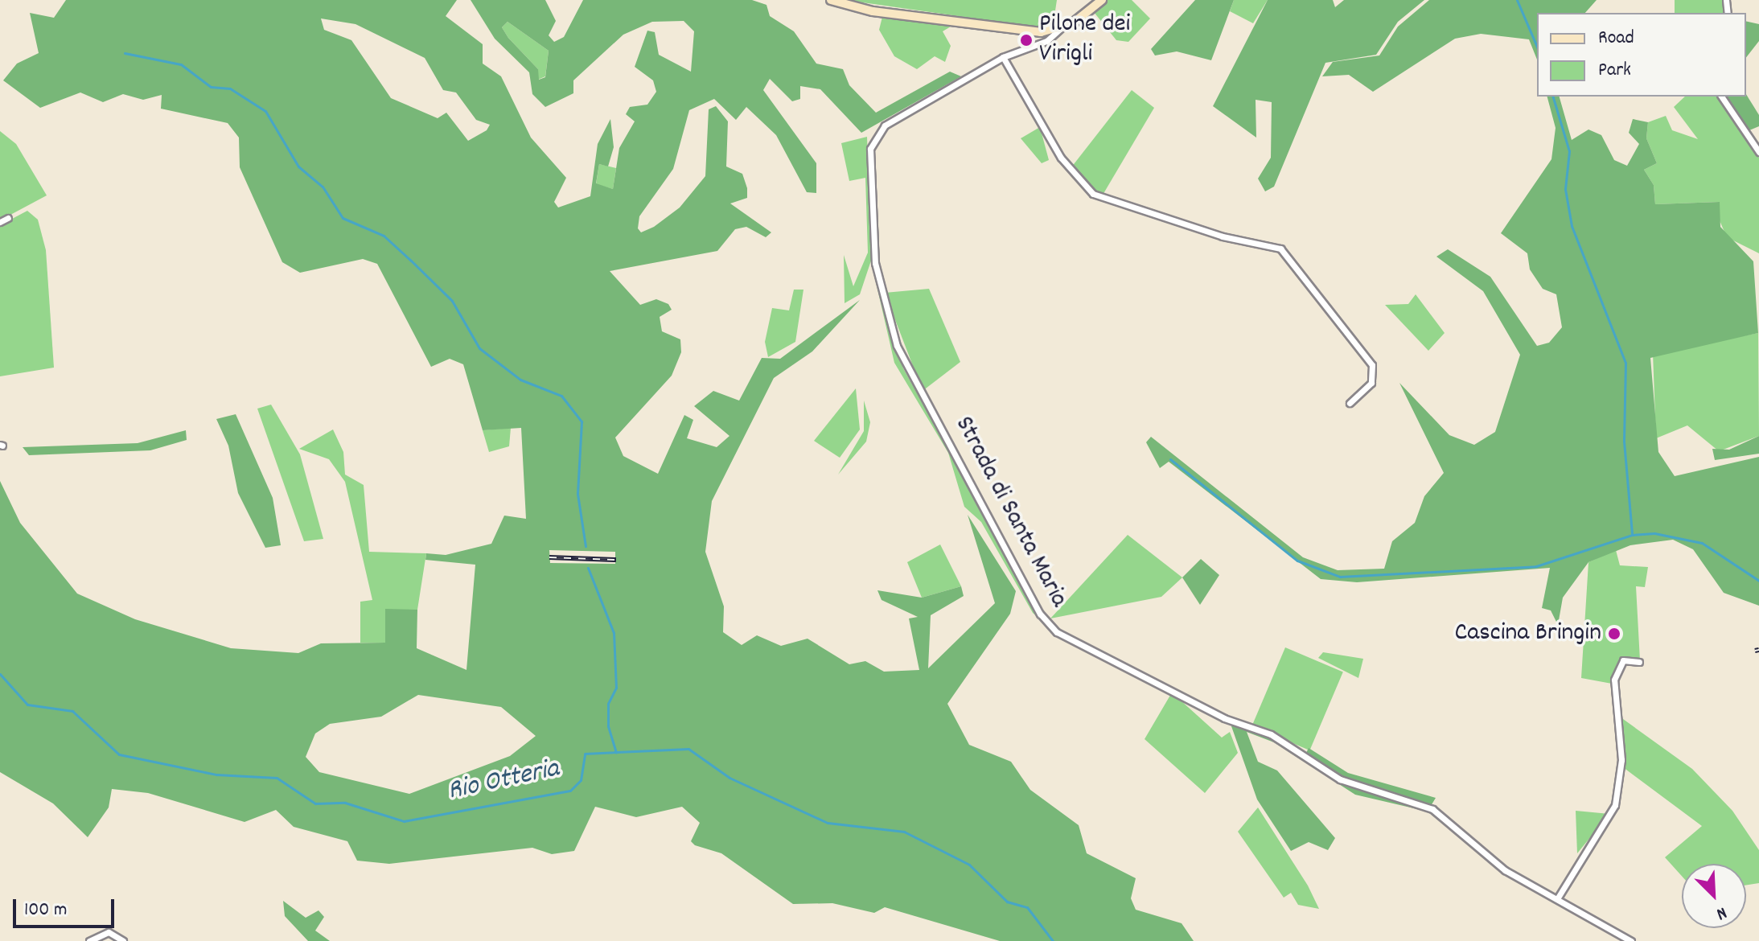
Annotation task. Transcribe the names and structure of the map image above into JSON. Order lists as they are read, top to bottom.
{
  "streets": {
    "street": ["Strada di Santa Maria"]
  },
  "water": ["Rio Otteria"],
  "places": ["Pilone dei Virigli", "Cascina Bringin"],
  "legend": ["Road", "Park"],
  "scale_bar": "100 m",
  "north": "bottom right"
}
